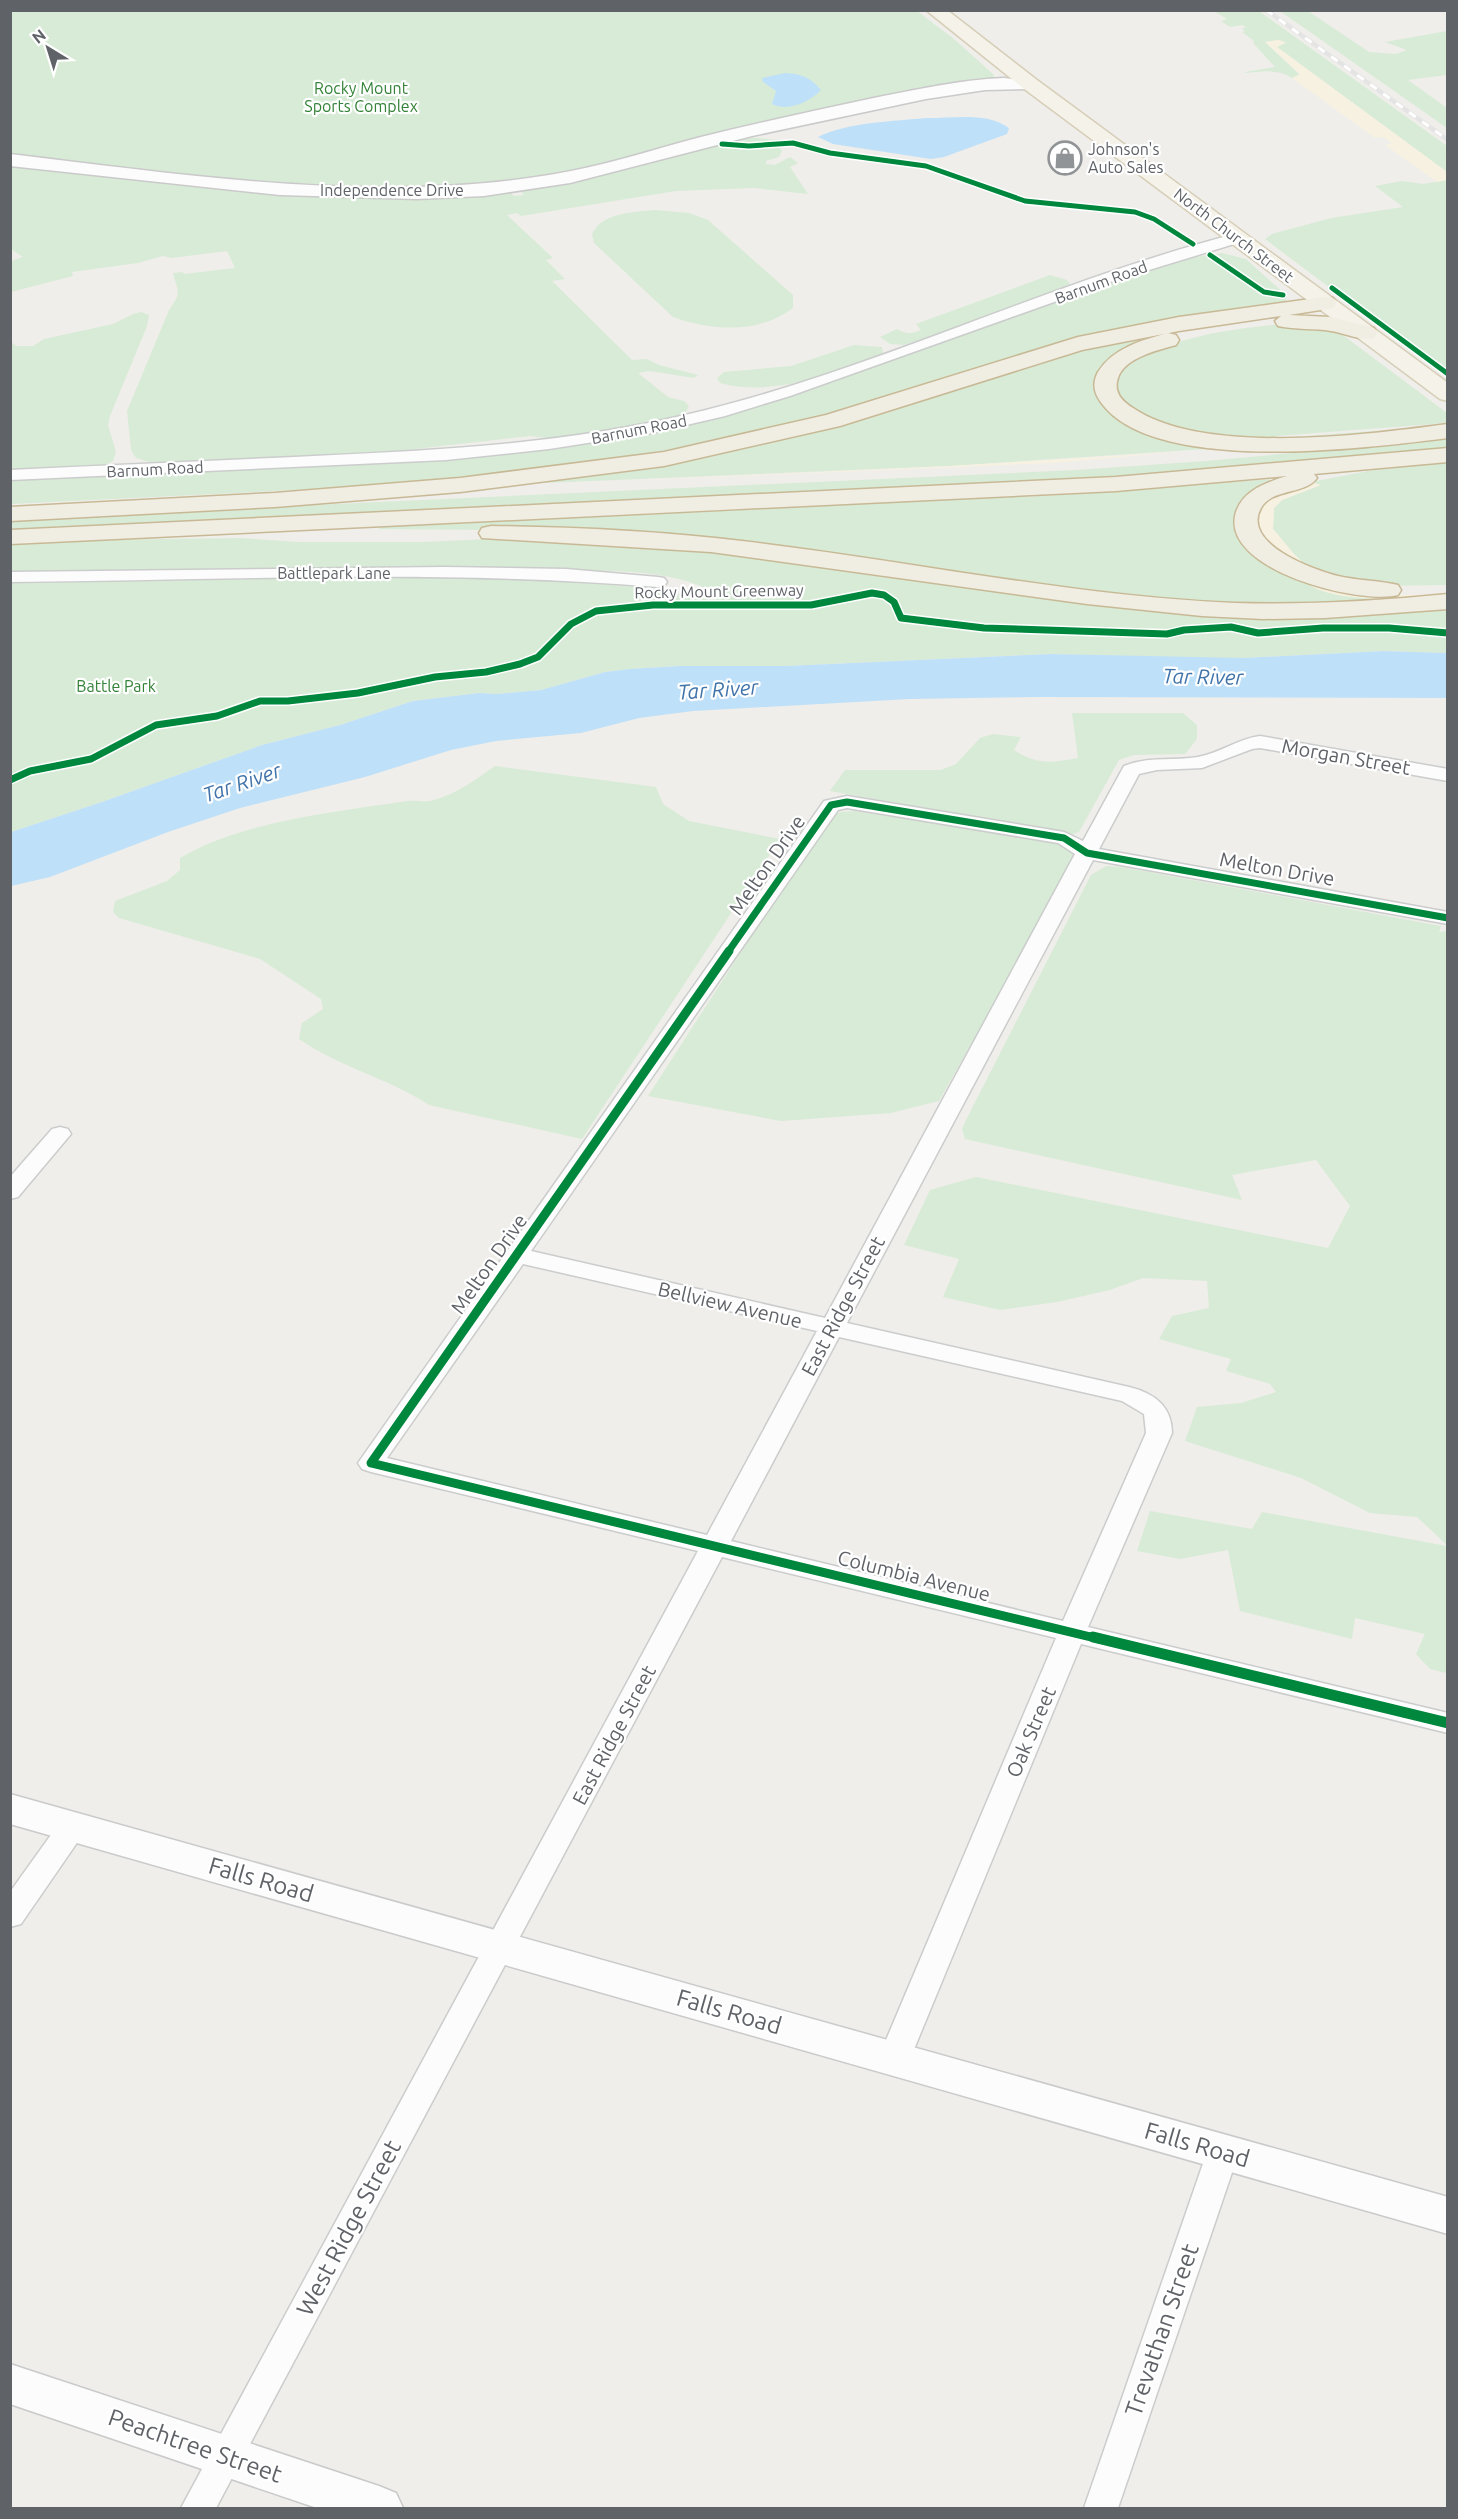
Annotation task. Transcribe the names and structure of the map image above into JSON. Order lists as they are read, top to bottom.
{
  "streets": {
    "main road": ["North Church Street"],
    "street": [
      "Independence Drive",
      "Barnum Road",
      "Battlepark Lane",
      "Morgan Street",
      "Melton Drive",
      "Bellview Avenue",
      "East Ridge Street",
      "Columbia Avenue",
      "Oak Street",
      "Falls Road",
      "West Ridge Street",
      "Trevathan Street",
      "Peachtree Street"
    ],
    "cycle path": ["Rocky Mount Greenway"]
  },
  "crossings": [
    ["Independence Drive", "North Church Street"],
    ["North Church Street", "Barnum Road"],
    ["Morgan Street", "East Ridge Street"],
    ["Melton Drive", "Bellview Avenue"],
    ["Melton Drive", "East Ridge Street"],
    ["Melton Drive", "Columbia Avenue"],
    ["Bellview Avenue", "East Ridge Street"],
    ["Bellview Avenue", "Oak Street"],
    ["East Ridge Street", "Columbia Avenue"],
    ["East Ridge Street", "Falls Road"],
    ["East Ridge Street", "West Ridge Street"],
    ["Columbia Avenue", "Oak Street"],
    ["Oak Street", "Falls Road"],
    ["Falls Road", "West Ridge Street"],
    ["Falls Road", "Trevathan Street"],
    ["West Ridge Street", "Peachtree Street"]
  ],
  "water": ["Tar River"],
  "parks": ["Rocky Mount Sports Complex", "Battle Park"],
  "places": {
    "shop": ["Johnson's Auto Sales"]
  },
  "north": "top left"
}
